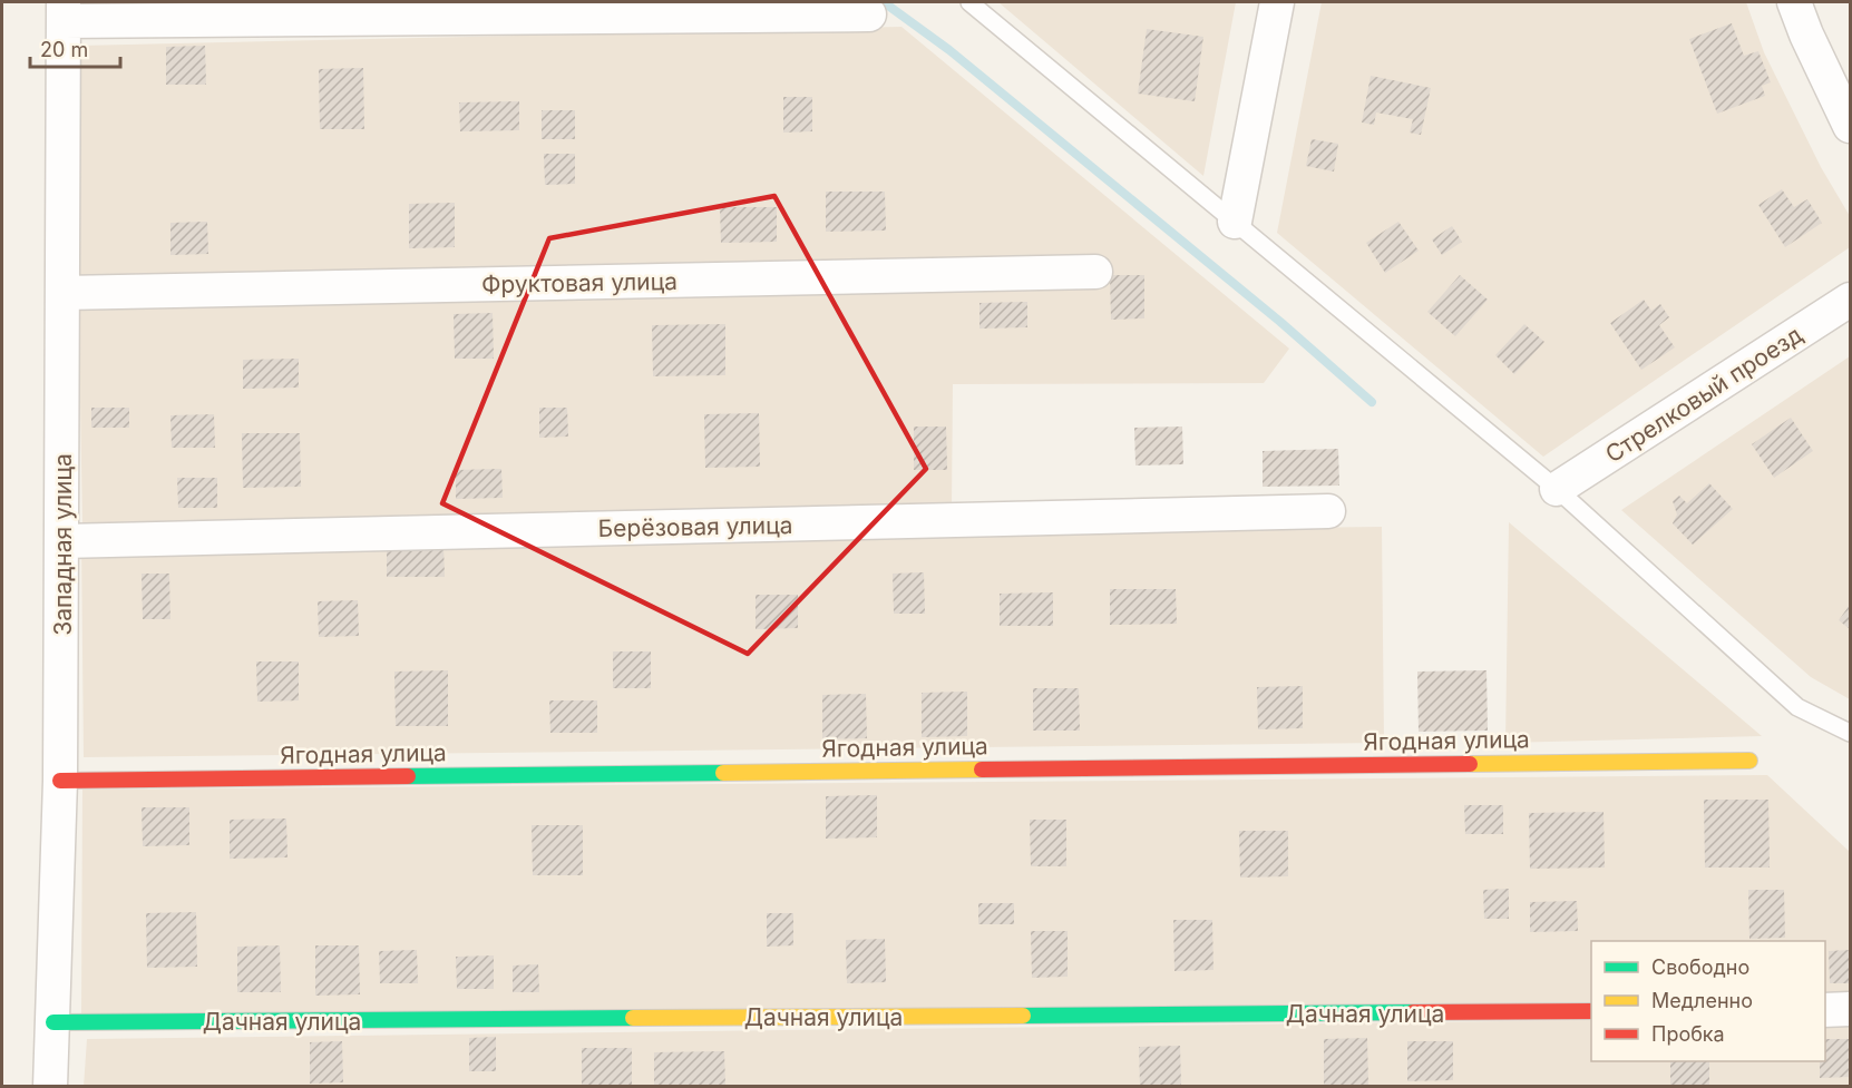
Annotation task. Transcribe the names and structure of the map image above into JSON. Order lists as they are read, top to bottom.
{
  "streets": {
    "street": [
      "Фруктовая улица",
      "Стрелковый проезд",
      "Берёзовая улица",
      "Западная улица",
      "Ягодная улица",
      "Дачная улица"
    ]
  },
  "crossings": [
    ["Фруктовая улица", "Западная улица"],
    ["Берёзовая улица", "Западная улица"],
    ["Западная улица", "Ягодная улица"],
    ["Западная улица", "Дачная улица"]
  ],
  "legend": ["Свободно", "Медленно", "Пробка"],
  "scale_bar": "20 m"
}
